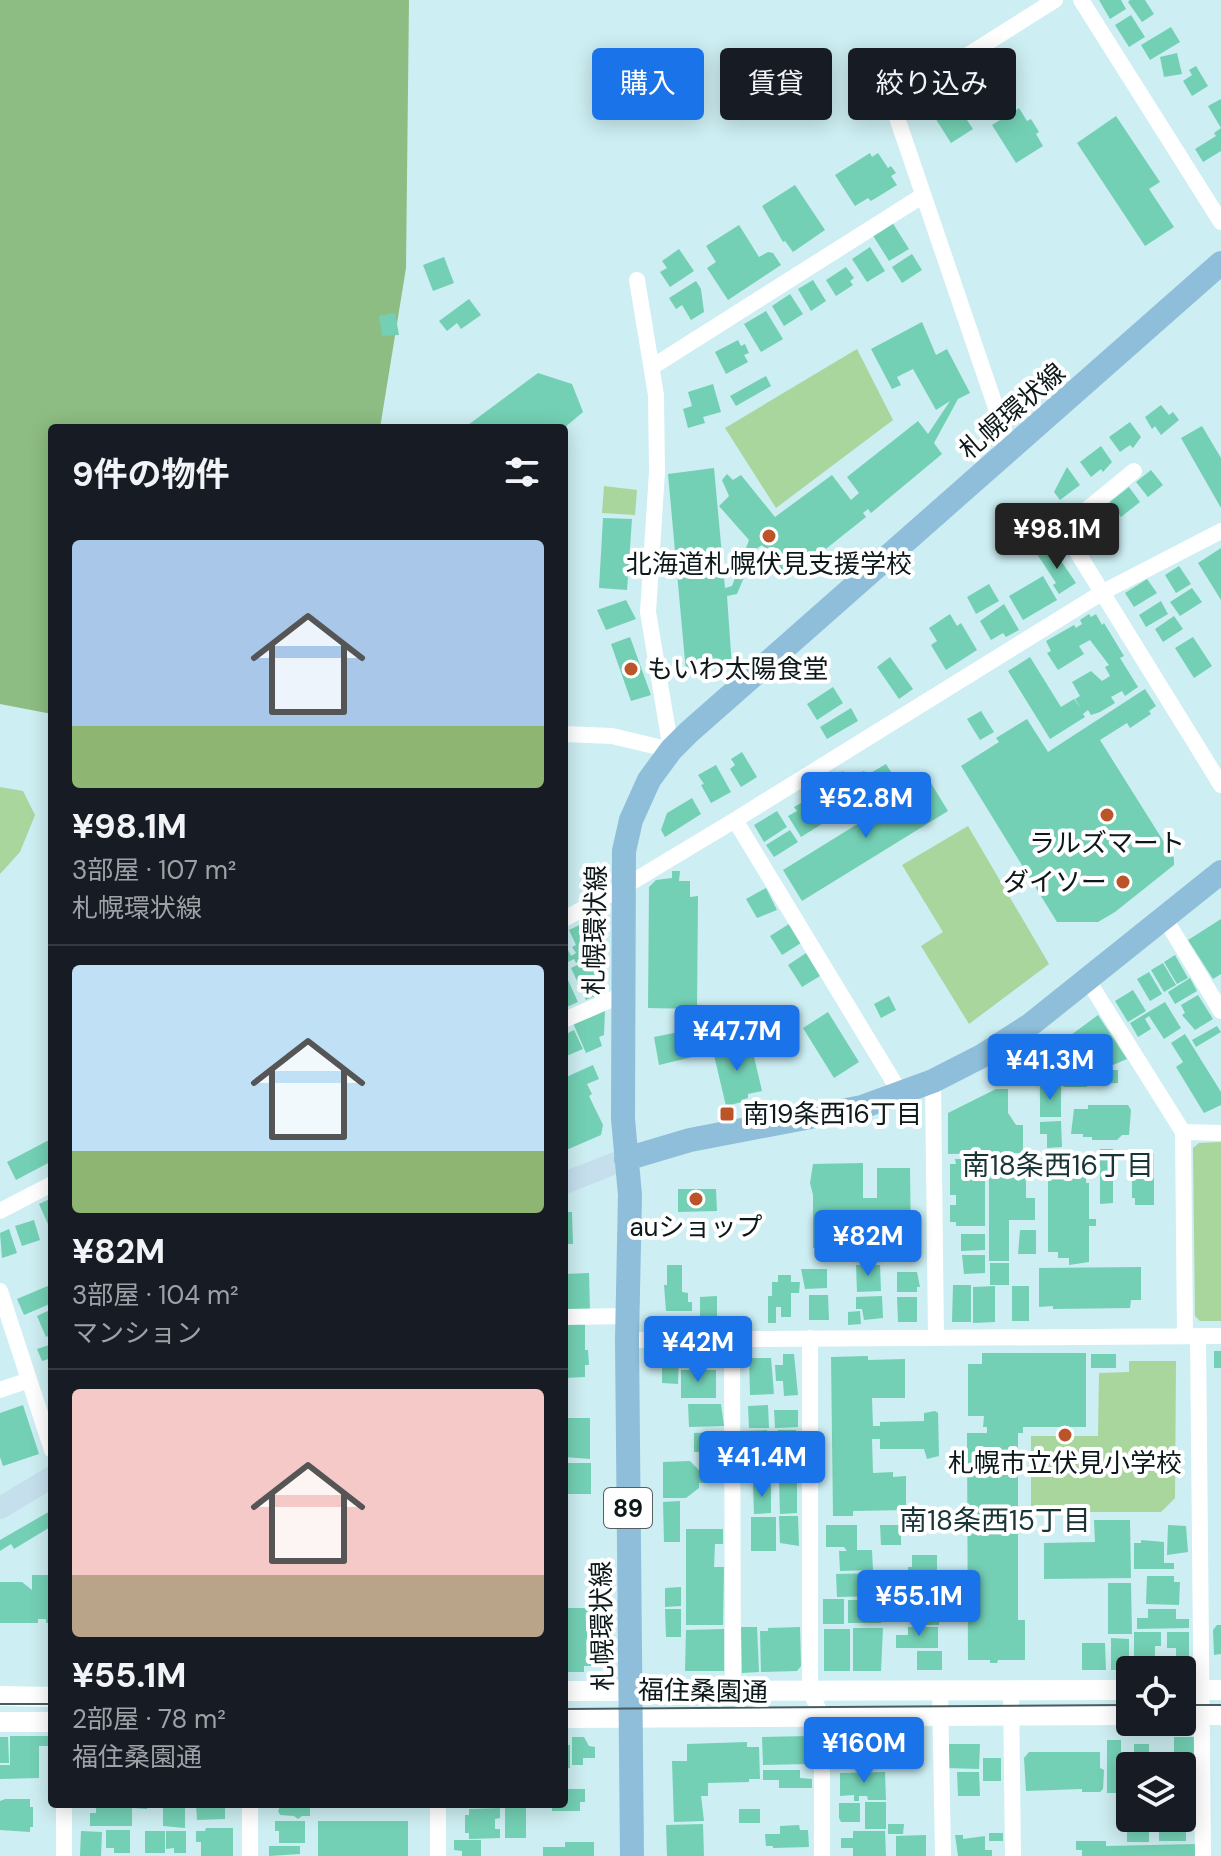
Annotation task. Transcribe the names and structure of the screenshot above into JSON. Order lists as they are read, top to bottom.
{
  "streets": {
    "main road": ["札幌環状線", "89"],
    "street": ["福住桑園通"]
  },
  "crossings": [
    ["札幌環状線", "福住桑園通"]
  ],
  "districts": ["南18条西16丁目", "南18条西15丁目"],
  "places": {
    "other": [
      "北海道札幌伏見支援学校",
      "もいわ太陽食堂",
      "ラルズマート",
      "ダイソー",
      "auショップ",
      "札幌市立伏見小学校"
    ],
    "transit": ["南19条西16丁目"]
  },
  "page": {
    "chip": ["購入", "賃貸", "絞り込み"],
    "heading": "9件の物件",
    "price": [
      "¥98.1M",
      "¥52.8M",
      "¥47.7M",
      "¥41.3M",
      "¥82M",
      "¥42M",
      "¥41.4M",
      "¥55.1M",
      "¥160M"
    ],
    "list": [
      {
        "name": "¥98.1M",
        "note": "3部屋 · 107 m² · 札幌環状線"
      },
      {
        "name": "¥82M",
        "note": "3部屋 · 104 m² · マンション"
      },
      {
        "name": "¥55.1M",
        "note": "2部屋 · 78 m² · 福住桑園通"
      }
    ]
  }
}
